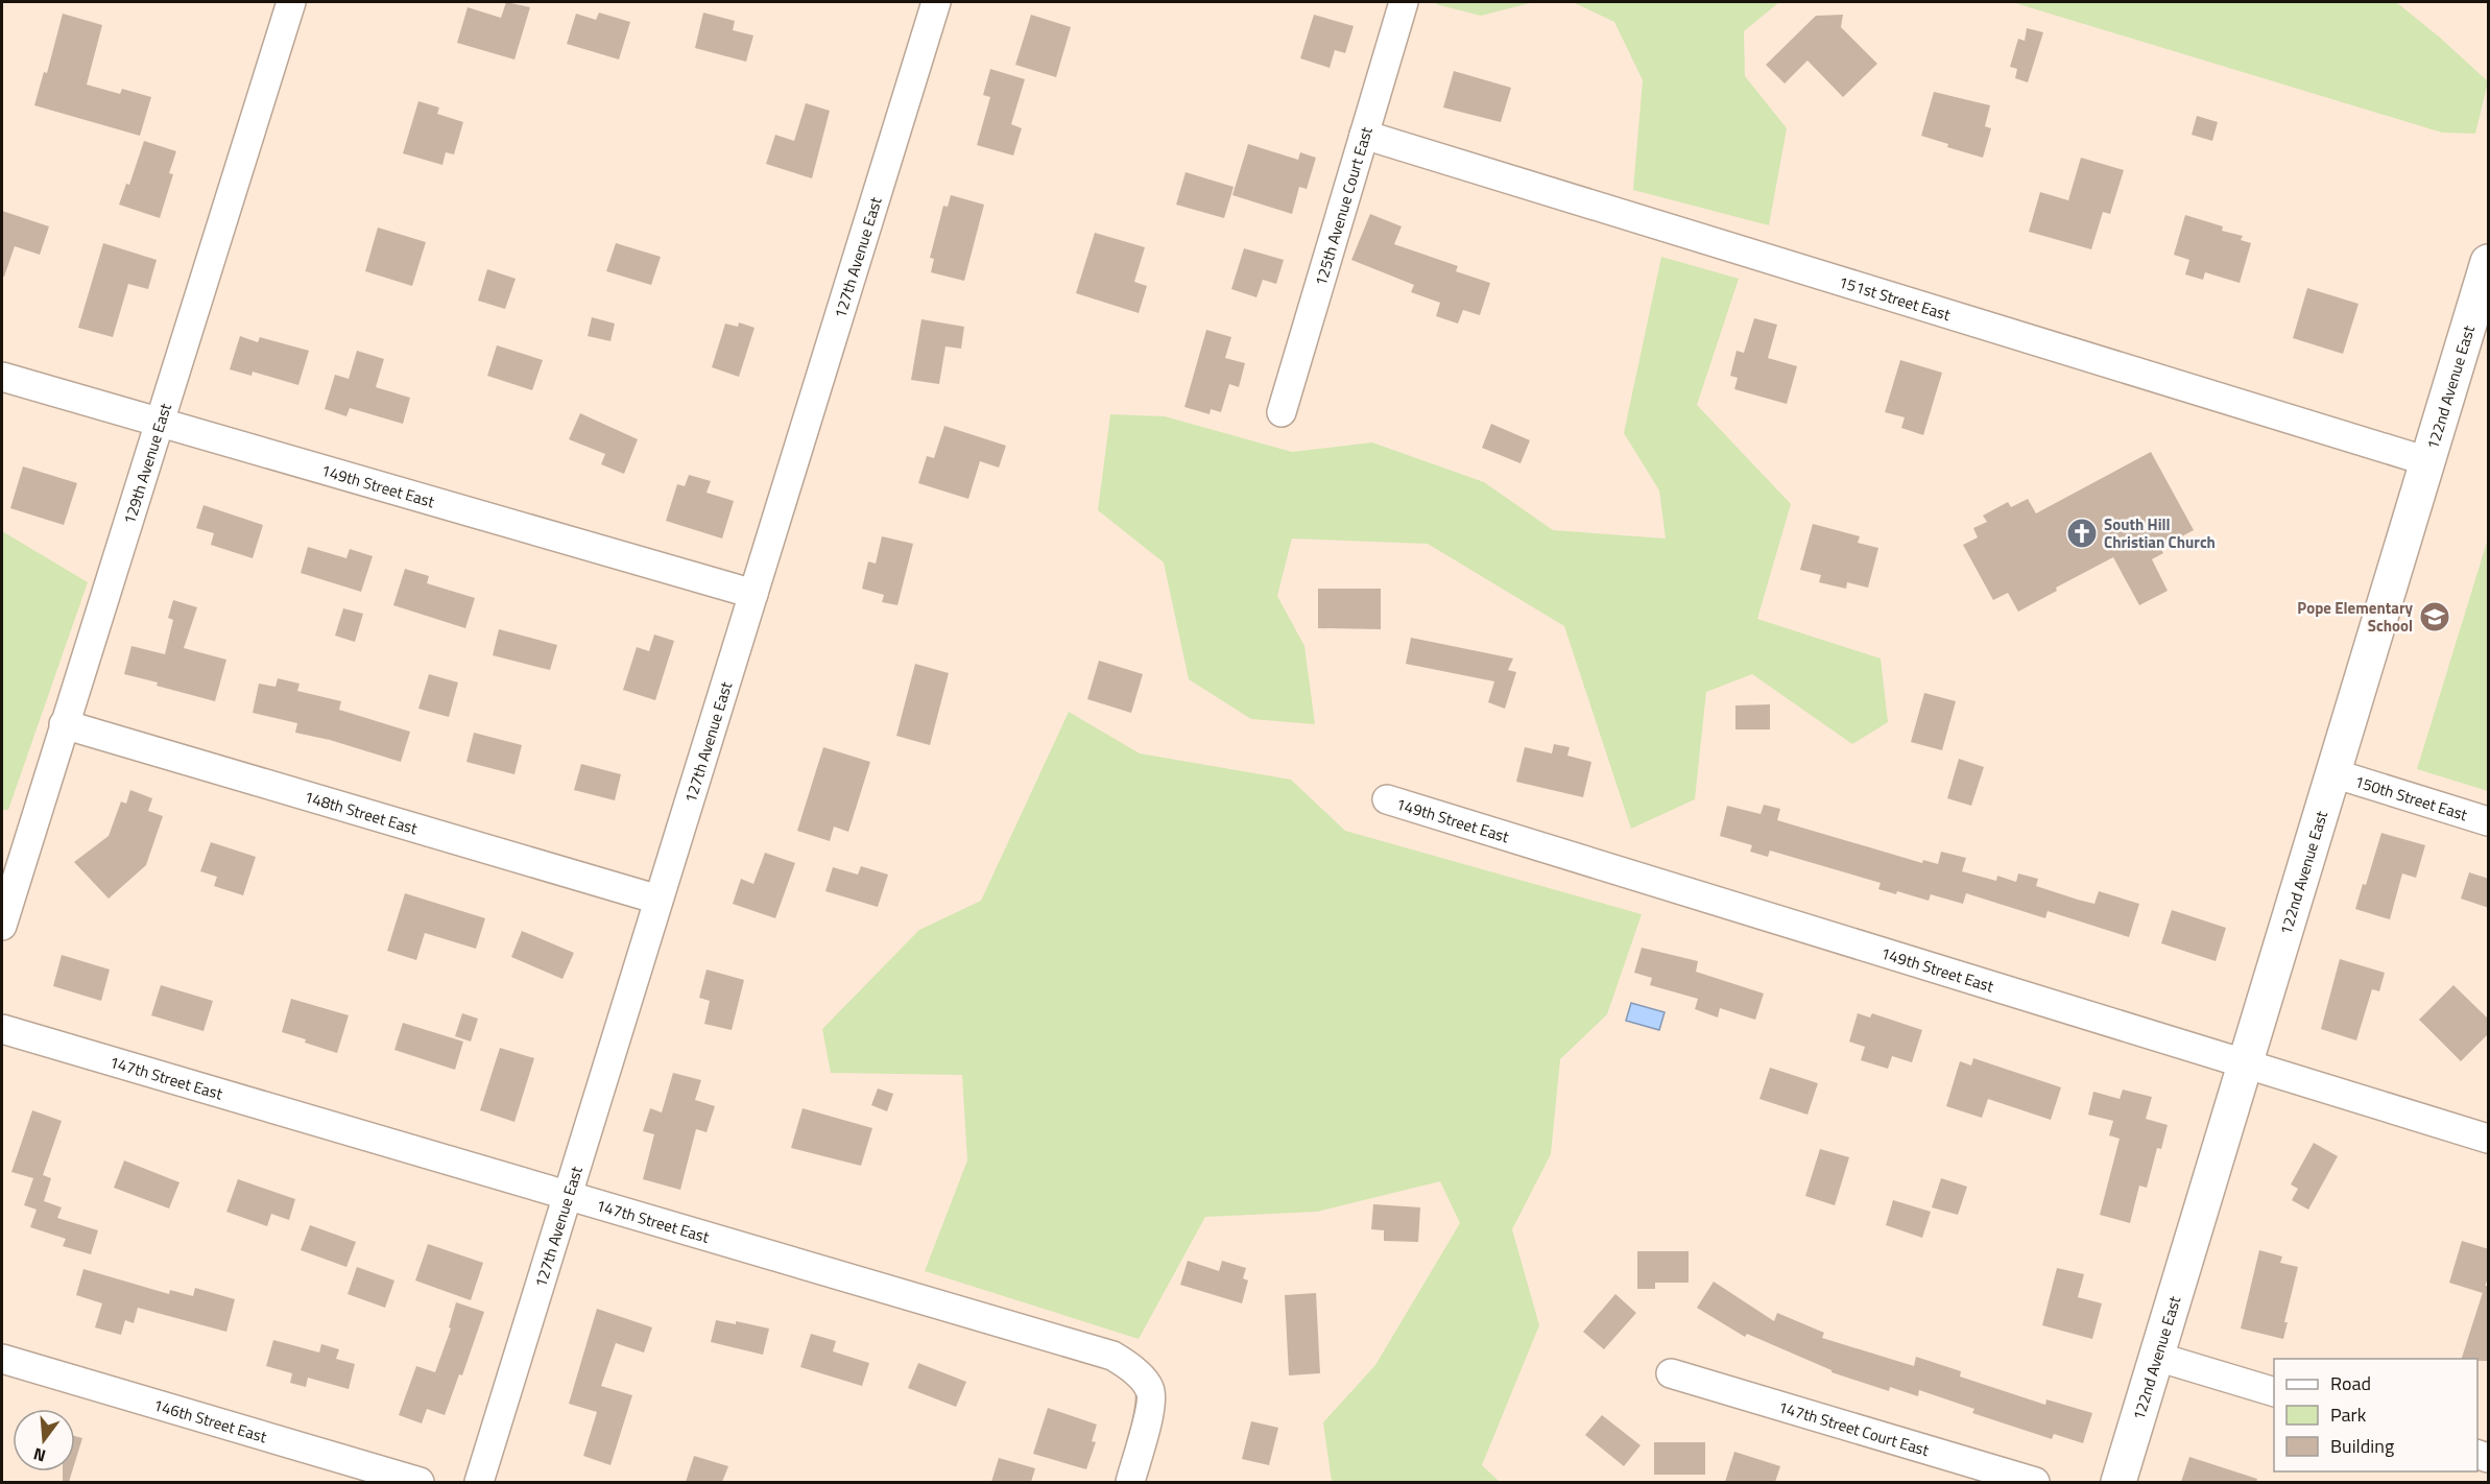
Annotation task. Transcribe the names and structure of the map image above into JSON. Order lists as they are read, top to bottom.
{
  "streets": {
    "main road": ["122nd Avenue East"],
    "street": [
      "125th Avenue Court East",
      "127th Avenue East",
      "151st Street East",
      "129th Avenue East",
      "149th Street East",
      "150th Street East",
      "148th Street East",
      "147th Street East",
      "146th Street East",
      "147th Street Court East"
    ]
  },
  "crossings": [
    ["125th Avenue Court East", "151st Street East"],
    ["127th Avenue East", "149th Street East"],
    ["127th Avenue East", "148th Street East"],
    ["127th Avenue East", "147th Street East"],
    ["151st Street East", "122nd Avenue East"],
    ["122nd Avenue East", "149th Street East"],
    ["122nd Avenue East", "150th Street East"],
    ["129th Avenue East", "149th Street East"],
    ["129th Avenue East", "148th Street East"]
  ],
  "places": {
    "church": ["South Hill Christian Church"],
    "school or university": ["Pope Elementary School"]
  },
  "legend": ["Road", "Park", "Building"],
  "north": "bottom"
}
